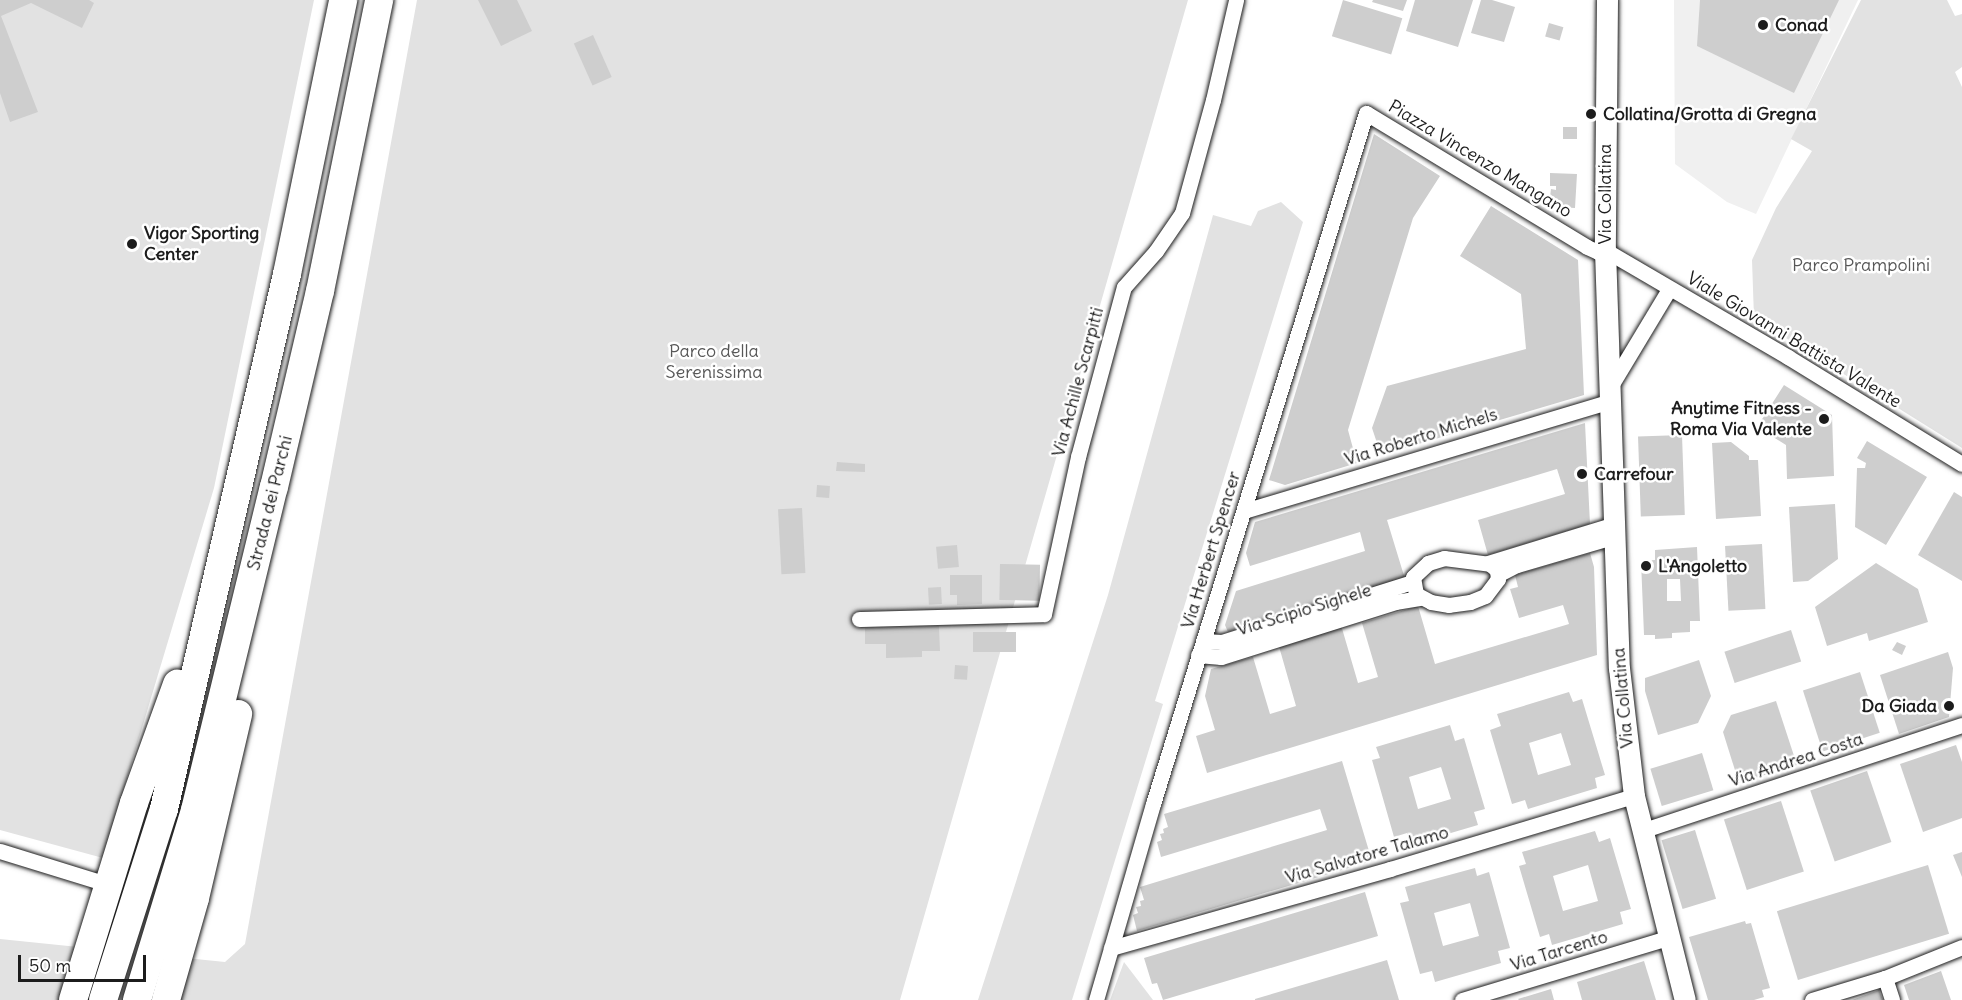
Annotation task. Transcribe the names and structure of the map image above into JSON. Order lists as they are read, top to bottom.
{
  "streets": {
    "highway": ["Strada dei Parchi"],
    "street": [
      "Piazza Vincenzo Mangano",
      "Via Collatina",
      "Viale Giovanni Battista Valente",
      "Via Achille Scarpitti",
      "Via Roberto Michels",
      "Via Herbert Spencer",
      "Via Scipio Sighele",
      "Via Andrea Costa",
      "Via Salvatore Talamo",
      "Via Tarcento"
    ]
  },
  "crossings": [
    ["Piazza Vincenzo Mangano", "Via Collatina"],
    ["Piazza Vincenzo Mangano", "Viale Giovanni Battista Valente"],
    ["Piazza Vincenzo Mangano", "Via Herbert Spencer"],
    ["Via Collatina", "Viale Giovanni Battista Valente"],
    ["Via Collatina", "Via Roberto Michels"],
    ["Via Collatina", "Via Scipio Sighele"],
    ["Via Collatina", "Via Andrea Costa"],
    ["Via Collatina", "Via Salvatore Talamo"],
    ["Via Collatina", "Via Tarcento"],
    ["Via Roberto Michels", "Via Herbert Spencer"],
    ["Via Herbert Spencer", "Via Scipio Sighele"],
    ["Via Herbert Spencer", "Via Salvatore Talamo"]
  ],
  "parks": ["Parco Prampolini", "Parco della Serenissima"],
  "places": [
    "Conad",
    "Collatina/Grotta di Gregna",
    "Vigor Sporting Center",
    "Anytime Fitness - Roma Via Valente",
    "Carrefour",
    "L'Angoletto",
    "Da Giada"
  ],
  "scale_bar": "50 m"
}
